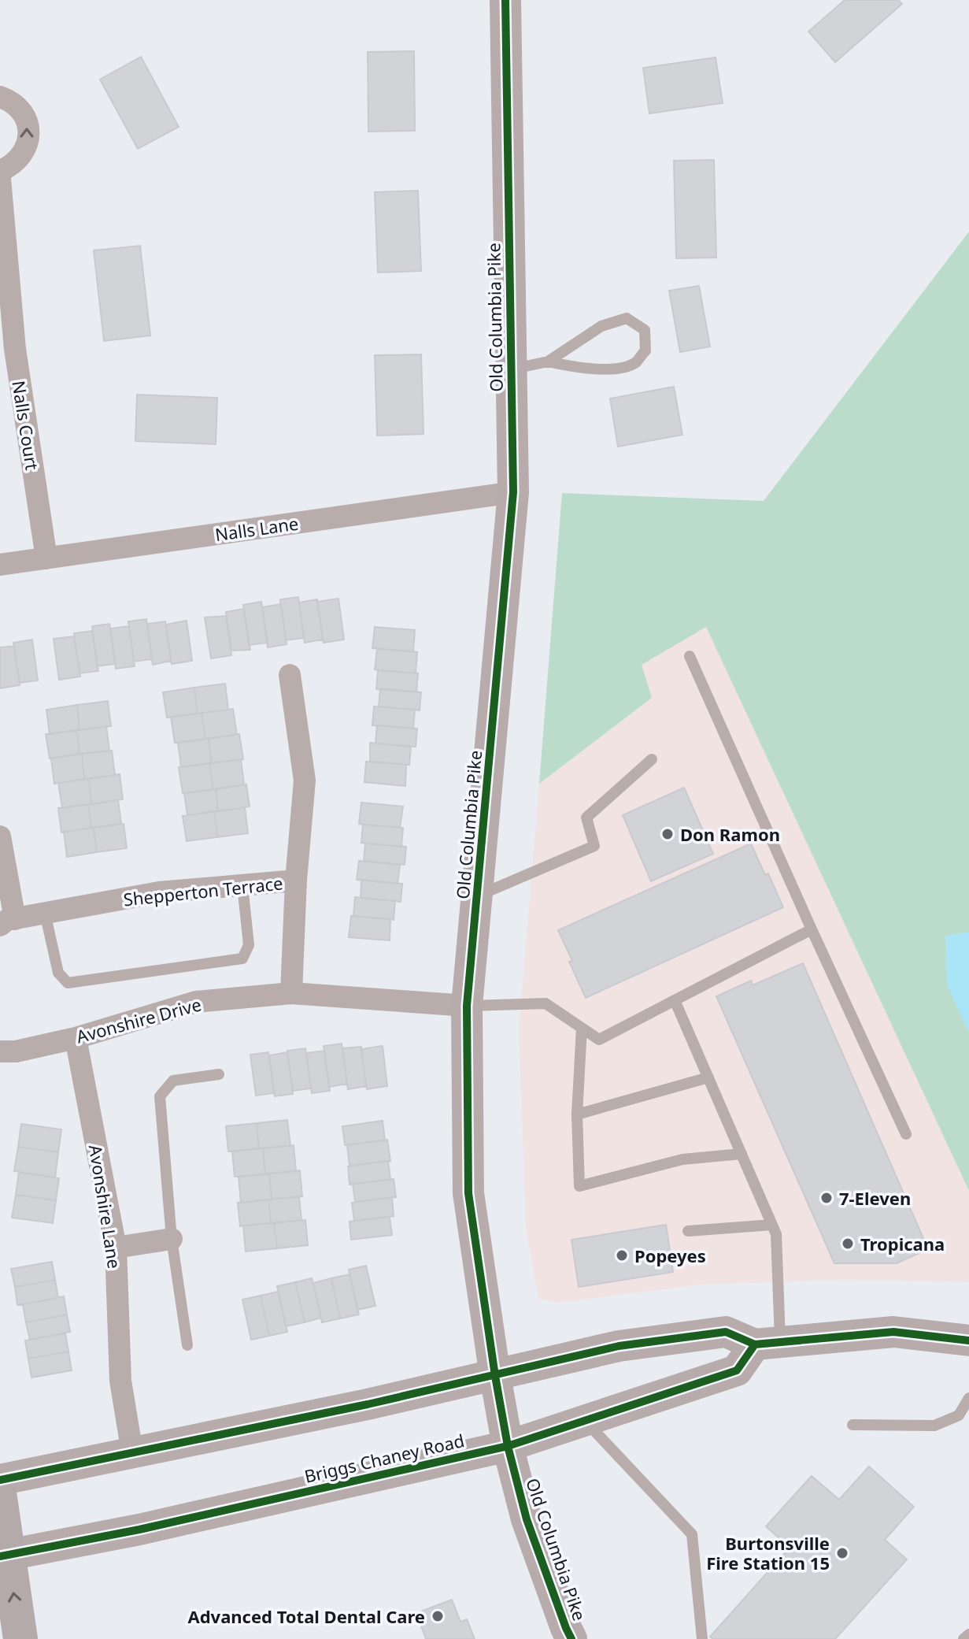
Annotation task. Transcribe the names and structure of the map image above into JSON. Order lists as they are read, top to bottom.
{
  "streets": {
    "main road": ["Old Columbia Pike", "Briggs Chaney Road"],
    "street": [
      "Nalls Court",
      "Nalls Lane",
      "Shepperton Terrace",
      "Avonshire Drive",
      "Avonshire Lane"
    ]
  },
  "crossings": [
    ["Old Columbia Pike", "Nalls Lane"],
    ["Old Columbia Pike", "Avonshire Drive"],
    ["Old Columbia Pike", "Briggs Chaney Road"],
    ["Nalls Court", "Nalls Lane"],
    ["Shepperton Terrace", "Avonshire Drive"],
    ["Avonshire Drive", "Avonshire Lane"]
  ],
  "places": [
    "Don Ramon",
    "7-Eleven",
    "Tropicana",
    "Popeyes",
    "Burtonsville Fire Station 15",
    "Advanced Total Dental Care"
  ]
}
